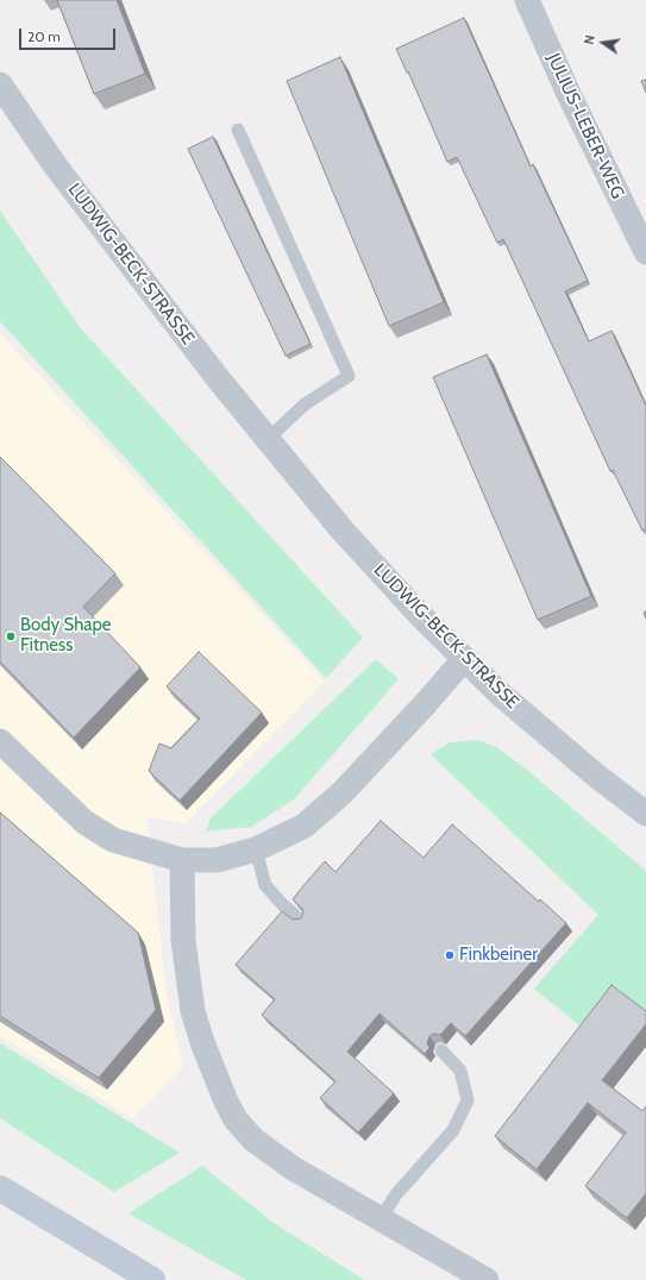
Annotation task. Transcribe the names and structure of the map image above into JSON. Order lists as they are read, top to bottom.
{
  "streets": {
    "street": ["JULIUS-LEBER-WEG", "LUDWIG-BECK-STRASSE"]
  },
  "places": ["Body Shape Fitness", "Finkbeiner"],
  "scale_bar": "20 m",
  "north": "left"
}
